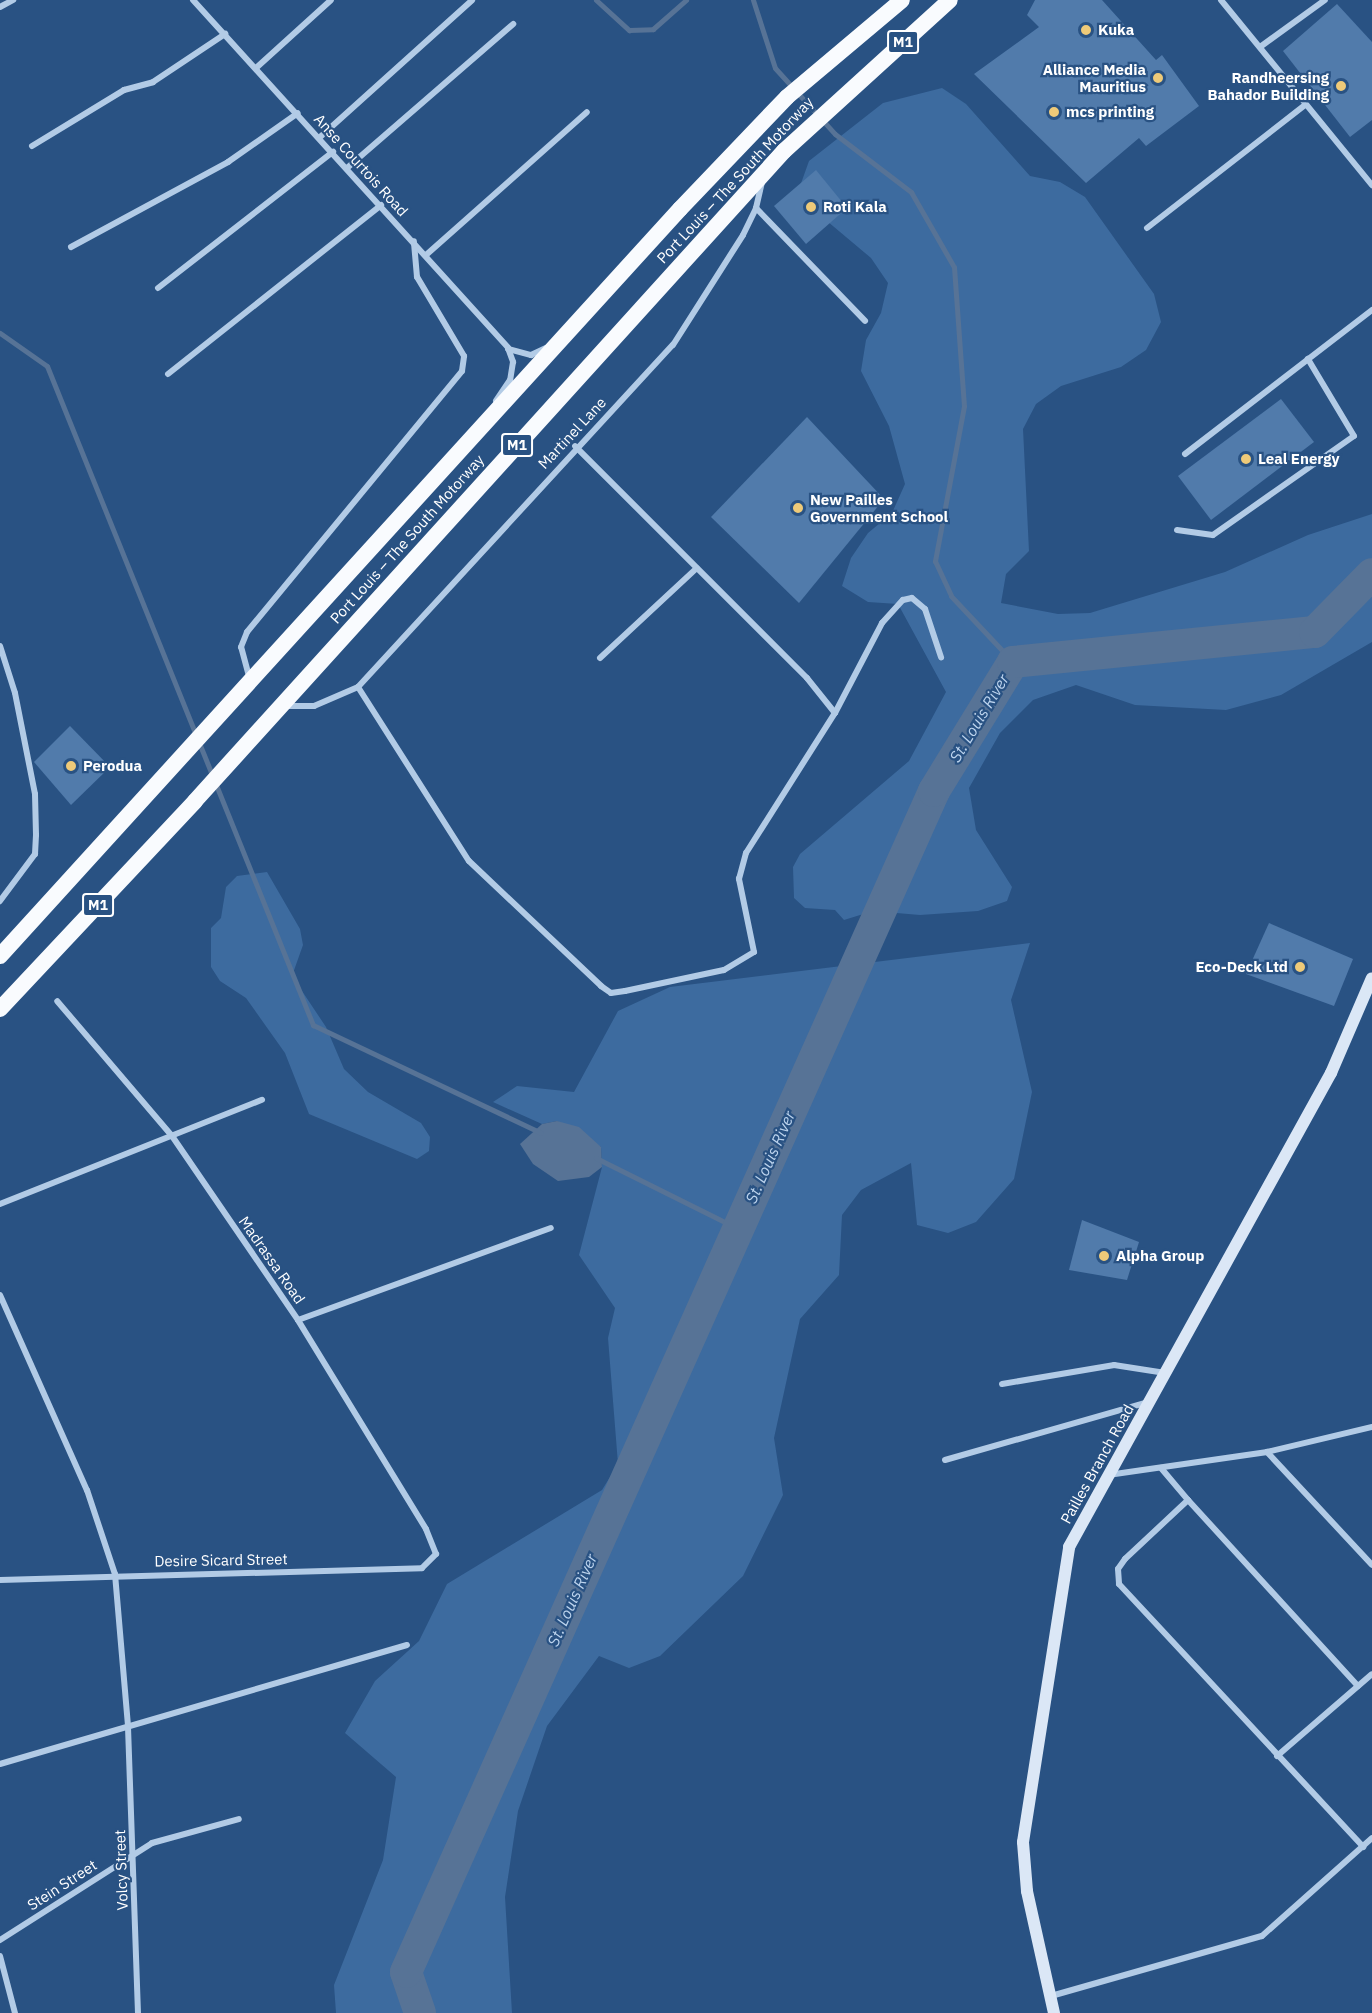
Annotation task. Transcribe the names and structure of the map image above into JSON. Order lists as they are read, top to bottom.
{
  "streets": {
    "highway": ["M1", "Port Louis – The South Motorway"],
    "main road": ["Pailles Branch Road"],
    "street": [
      "Anse Courtois Road",
      "Martinel Lane",
      "Madrassa Road",
      "Desire Sicard Street",
      "Volcy Street",
      "Stein Street"
    ]
  },
  "crossings": [
    ["Port Louis – The South Motorway", "Martinel Lane"],
    ["Madrassa Road", "Desire Sicard Street"],
    ["Desire Sicard Street", "Volcy Street"],
    ["Volcy Street", "Stein Street"]
  ],
  "water": ["St. Louis River"],
  "places": [
    "Kuka",
    "Alliance Media Mauritius",
    "Randheersing Bahador Building",
    "mcs printing",
    "Roti Kala",
    "Leal Energy",
    "New Pailles Government School",
    "Perodua",
    "Eco-Deck Ltd",
    "Alpha Group"
  ]
}
